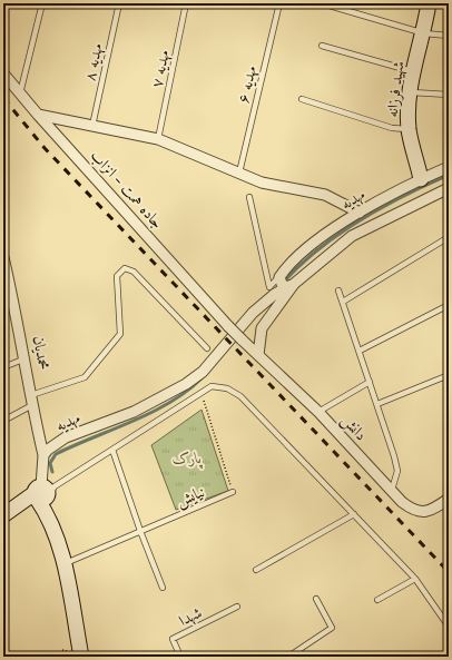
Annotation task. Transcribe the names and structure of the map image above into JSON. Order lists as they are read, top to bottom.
{
  "streets": {
    "street": [
      "شهید فرزانه",
      "جاده همت - انزاب",
      "مهدیه",
      "محمدیان",
      "دانش"
    ],
    "lane": [
      "مهدیه ۸",
      "مهدیه ۷",
      "مهدیه ۶",
      "نیایش",
      "شهدا"
    ]
  },
  "crossings": [
    ["شهید فرزانه", "مهدیه"],
    ["جاده همت - انزاب", "دانش"],
    ["مهدیه", "محمدیان"]
  ],
  "parks": ["پارک"]
}
